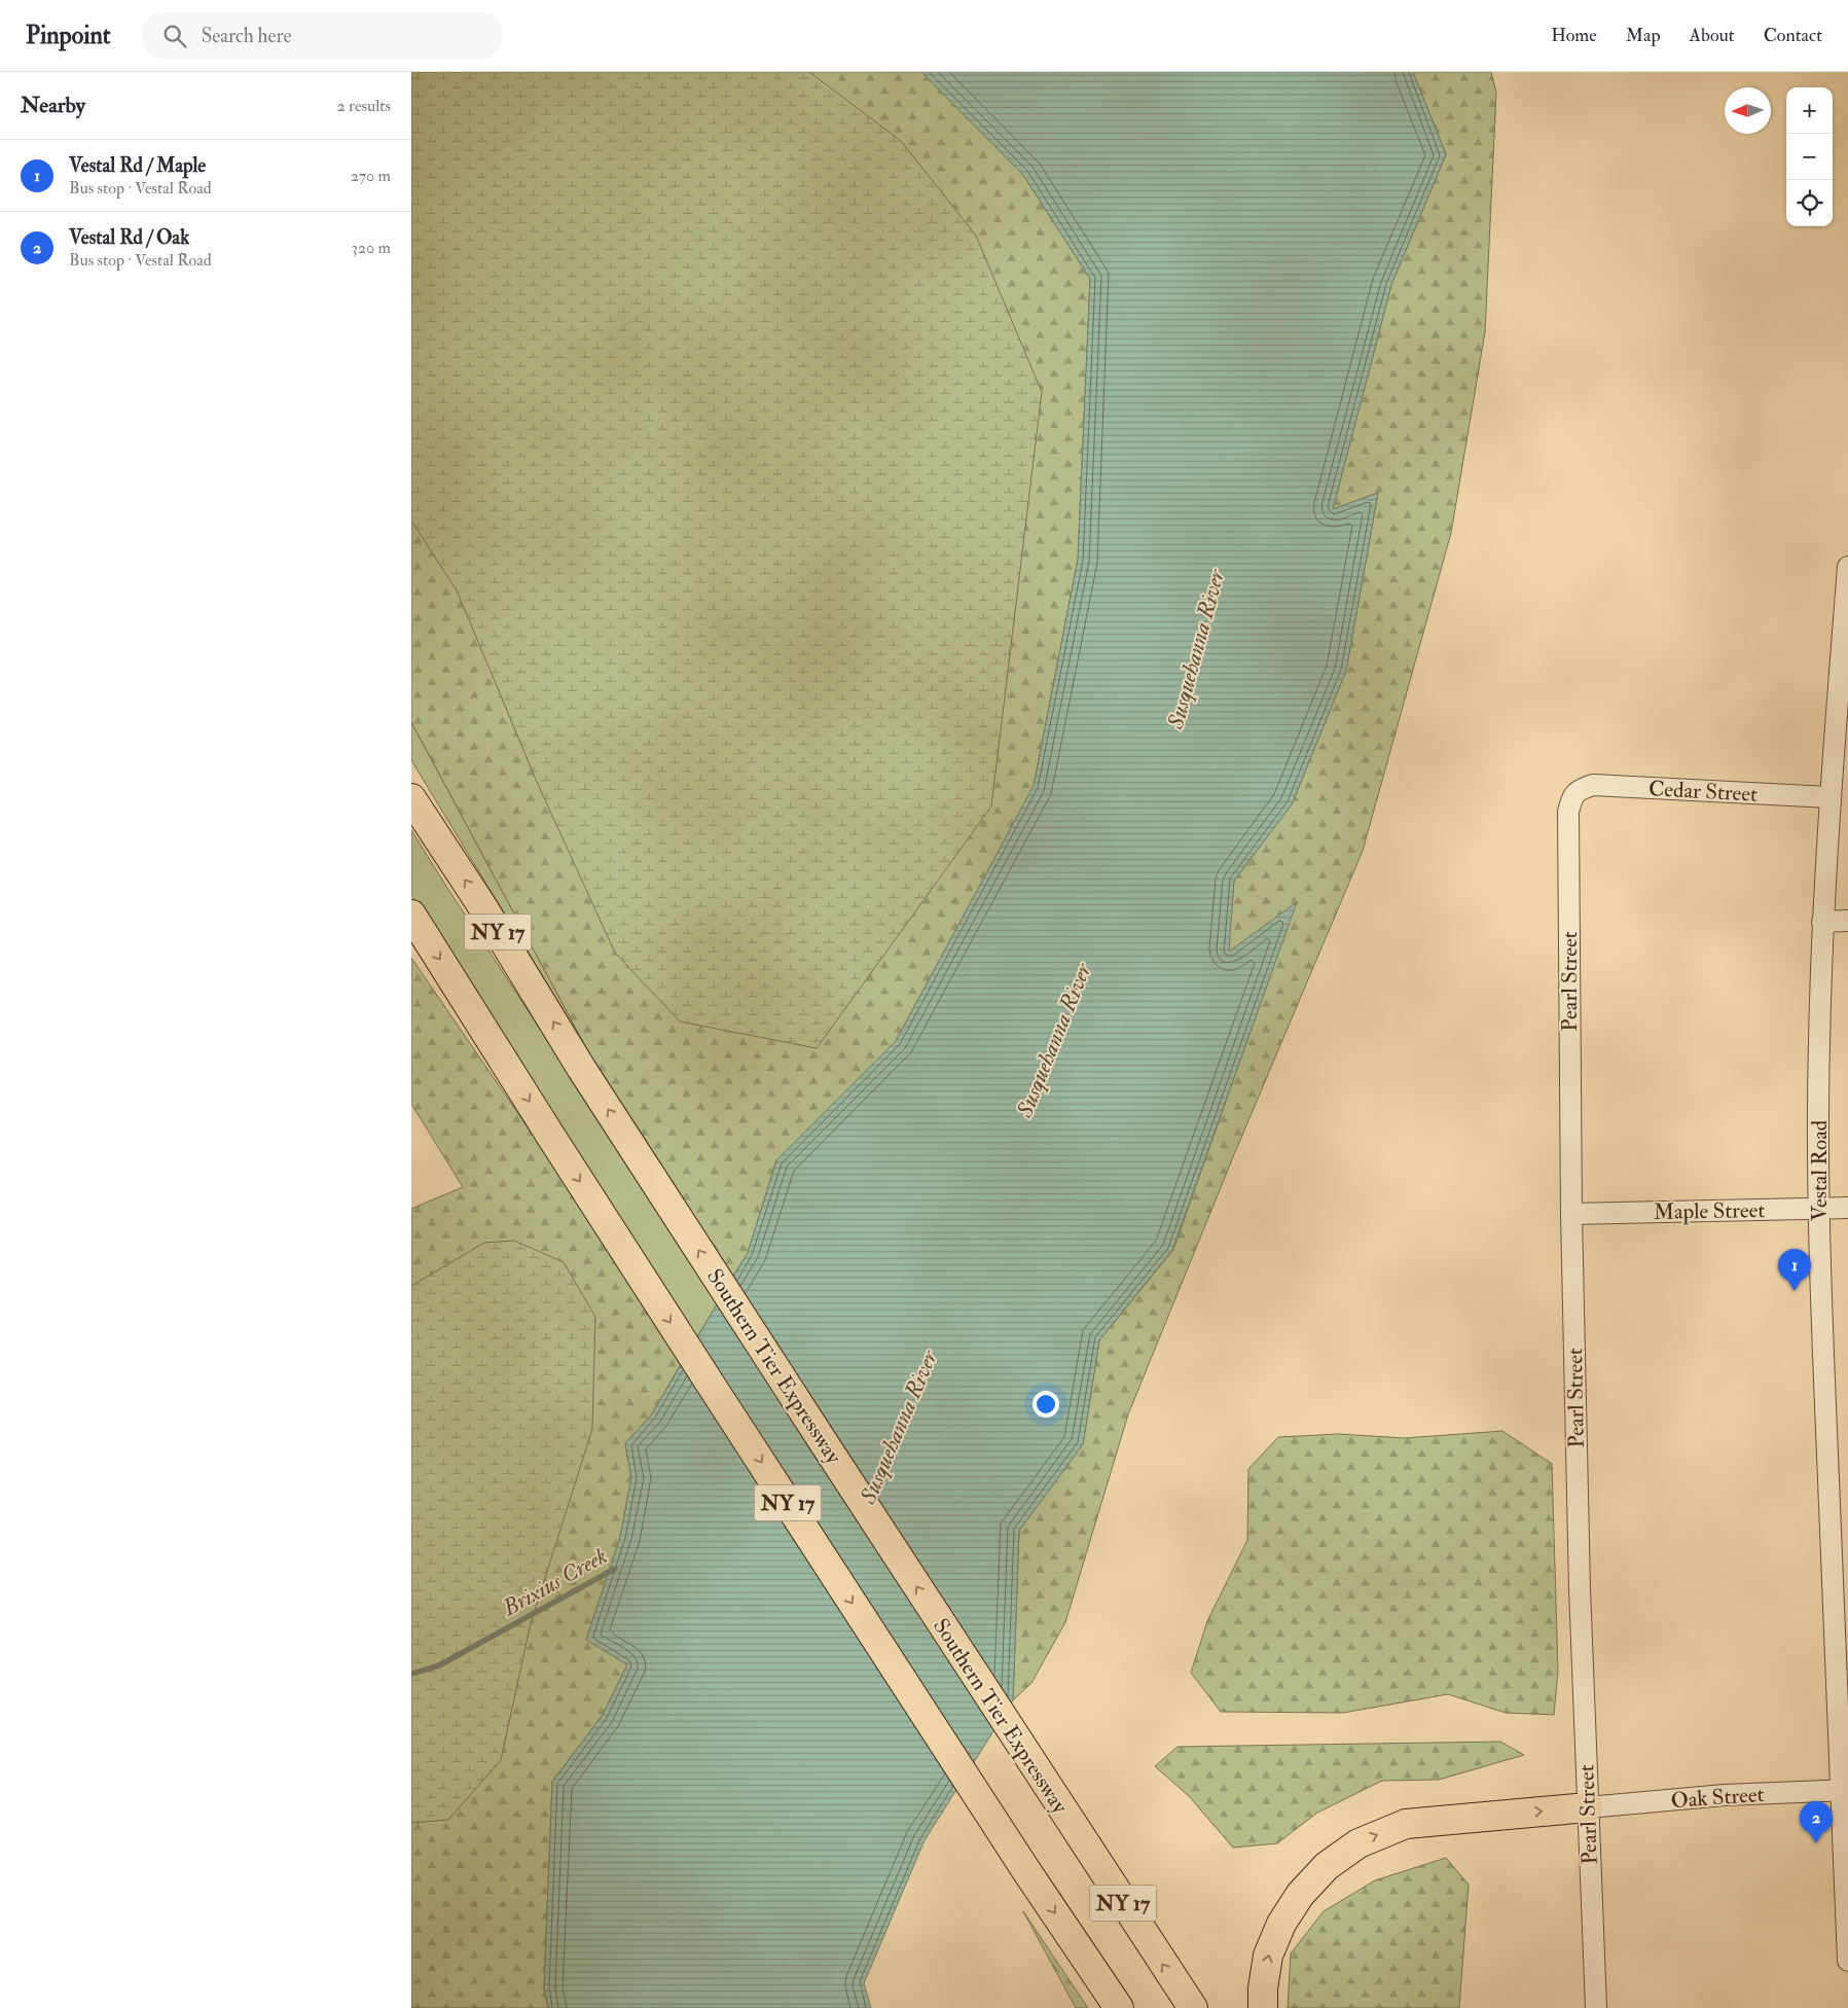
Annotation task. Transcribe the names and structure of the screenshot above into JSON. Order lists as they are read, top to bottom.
{
  "streets": {
    "highway": ["NY 17", "Southern Tier Expressway"],
    "street": [
      "Cedar Street",
      "Pearl Street",
      "Vestal Road",
      "Maple Street",
      "Oak Street"
    ]
  },
  "crossings": [
    ["Cedar Street", "Pearl Street"],
    ["Cedar Street", "Vestal Road"],
    ["Pearl Street", "Maple Street"],
    ["Pearl Street", "Oak Street"],
    ["Vestal Road", "Maple Street"],
    ["Vestal Road", "Oak Street"]
  ],
  "water": ["Susquehanna River", "Brixius Creek"],
  "north": "left",
  "page": {
    "header": "Pinpoint",
    "search": "Search here",
    "nav": [
      "Home",
      "Map",
      "About",
      "Contact"
    ],
    "heading": ["Nearby", "2 results"],
    "map_buttons": ["+", "−"],
    "list": [
      {
        "mark": "1",
        "name": "Vestal Rd / Maple",
        "note": "Bus stop · Vestal Road",
        "value": "270 m"
      },
      {
        "mark": "2",
        "name": "Vestal Rd / Oak",
        "note": "Bus stop · Vestal Road",
        "value": "320 m"
      }
    ],
    "pins": ["1", "2"]
  }
}
